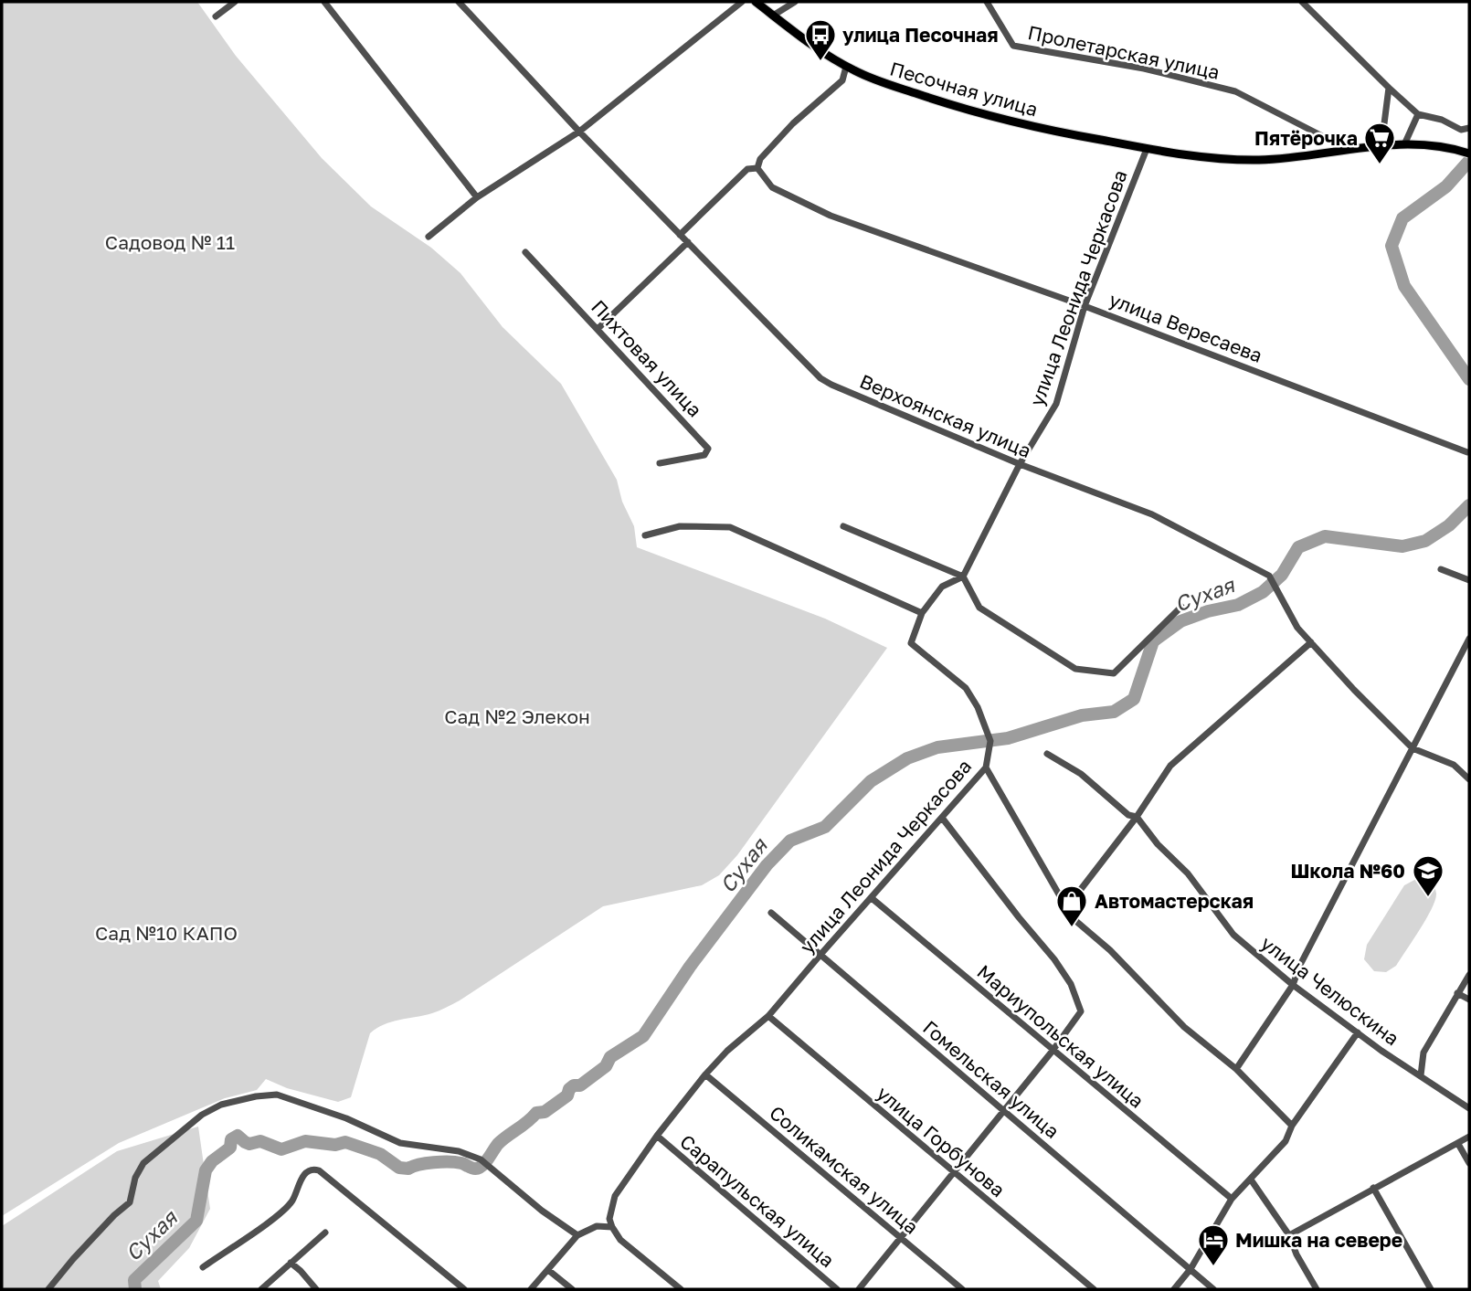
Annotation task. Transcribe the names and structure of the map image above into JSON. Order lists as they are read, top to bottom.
{
  "streets": {
    "main road": ["Песочная улица"],
    "street": [
      "Пролетарская улица",
      "улица Леонида Черкасова",
      "улица Вересаева",
      "Пихтовая улица",
      "Верхоянская улица",
      "улица Челюскина",
      "Мариупольская улица",
      "Гомельская улица",
      "улица Горбунова",
      "Соликамская улица",
      "Сарапульская улица"
    ]
  },
  "crossings": [
    ["Пролетарская улица", "Песочная улица"],
    ["Песочная улица", "улица Леонида Черкасова"],
    ["улица Леонида Черкасова", "улица Вересаева"],
    ["улица Леонида Черкасова", "Верхоянская улица"],
    ["улица Леонида Черкасова", "Мариупольская улица"],
    ["улица Леонида Черкасова", "Гомельская улица"],
    ["улица Леонида Черкасова", "улица Горбунова"],
    ["улица Леонида Черкасова", "Соликамская улица"],
    ["улица Леонида Черкасова", "Сарапульская улица"]
  ],
  "water": ["Сухая"],
  "parks": ["Садовод № 11", "Сад №2 Элекон", "Сад №10 КАПО"],
  "places": {
    "bus stop": ["улица Песочная"],
    "supermarket": ["Пятёрочка"],
    "school or university": ["Школа №60"],
    "shop": ["Автомастерская"],
    "hotel": ["Мишка на севере"]
  }
}
